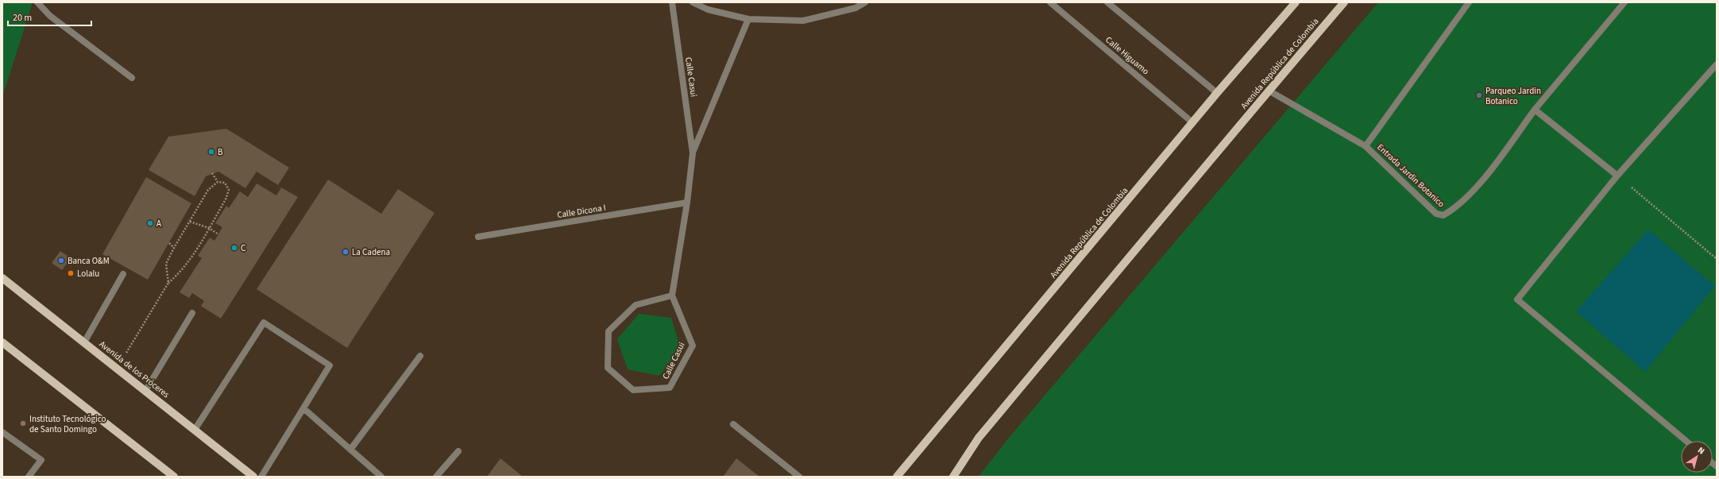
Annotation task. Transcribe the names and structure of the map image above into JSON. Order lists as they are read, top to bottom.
{
  "streets": {
    "main road": ["Avenida República de Colombia", "Avenida de los Próceres"],
    "street": [
      "Calle Higuamo",
      "Calle Casui",
      "Entrada Jardin Botanico",
      "Calle Dicona I"
    ]
  },
  "crossings": [
    ["Calle Higuamo", "Avenida República de Colombia"],
    ["Avenida República de Colombia", "Entrada Jardin Botanico"],
    ["Calle Casui", "Calle Dicona I"]
  ],
  "places": [
    "Parqueo Jardin Botanico",
    "B",
    "A",
    "C",
    "La Cadena",
    "Banca O&M",
    "Lolalu",
    "Instituto Tecnológico de Santo Domingo"
  ],
  "scale_bar": "20 m",
  "north": "top right"
}
